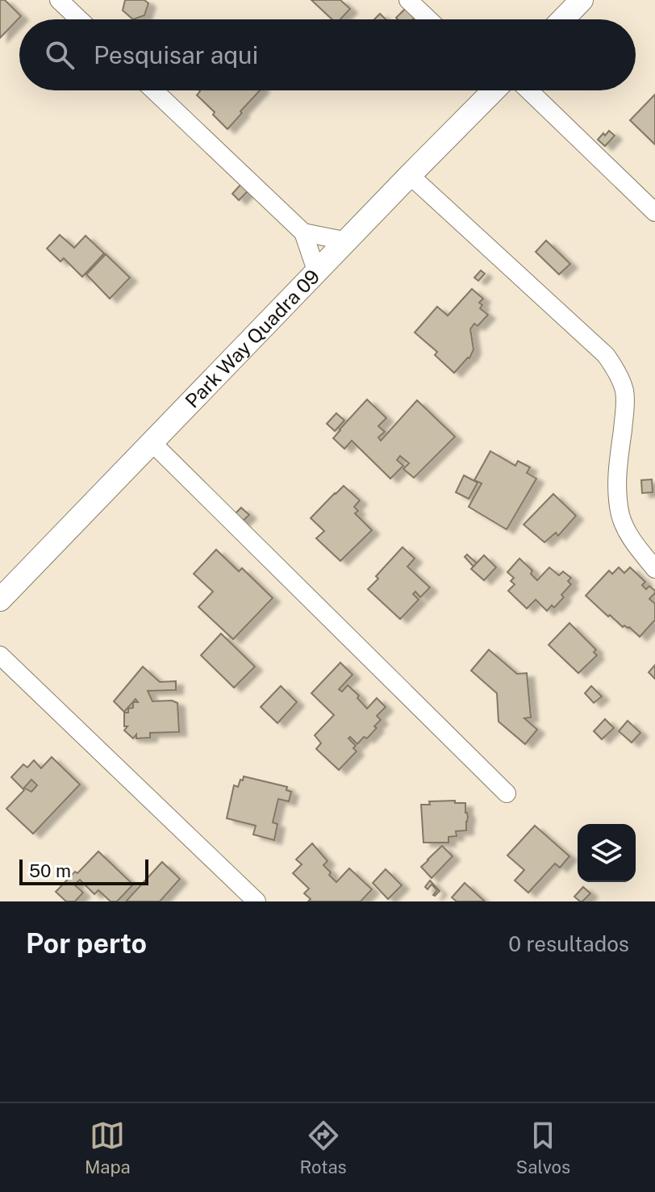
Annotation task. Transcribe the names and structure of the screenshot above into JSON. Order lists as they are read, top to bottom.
{
  "streets": {
    "street": ["Park Way Quadra 09"]
  },
  "scale_bar": "50 m",
  "page": {
    "search": "Pesquisar aqui",
    "scale": "50 m",
    "heading": ["Por perto", "0 resultados"],
    "nav": ["Mapa", "Rotas", "Salvos"]
  }
}
